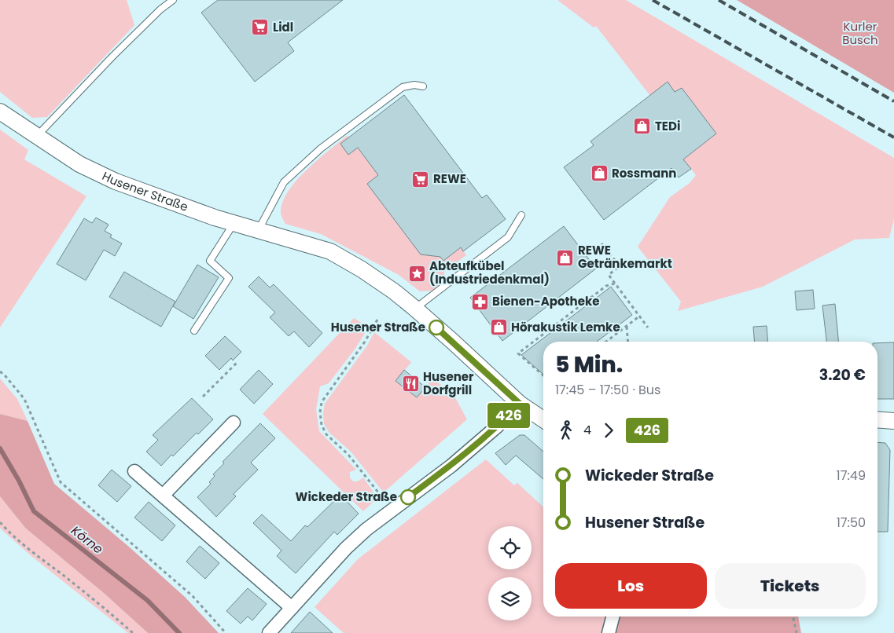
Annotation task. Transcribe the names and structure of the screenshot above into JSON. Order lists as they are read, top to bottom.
{
  "streets": {
    "street": ["Husener Straße"]
  },
  "water": ["Körne"],
  "parks": ["Kurler Busch"],
  "places": {
    "supermarket": ["Lidl", "REWE"],
    "shop": [
      "TEDi",
      "Rossmann",
      "REWE Getränkemarkt",
      "Hörakustik Lemke"
    ],
    "place": ["Abteufkübel (Industriedenkmal)"],
    "pharmacy": ["Bienen-Apotheke"],
    "other": ["Husener Straße", "Wickeder Straße"],
    "restaurant": ["Husener Dorfgrill"]
  },
  "lines": ["bus line 426"],
  "page": {
    "on_map": "426",
    "heading": ["5 Min.", "17:45 – 17:50 · Bus", "3.20 €"],
    "legs": ["4", "426"],
    "list": [
      {
        "name": "Wickeder Straße",
        "value": "17:49"
      },
      {
        "name": "Husener Straße",
        "value": "17:50"
      }
    ],
    "buttons": ["Los", "Tickets"]
  }
}
